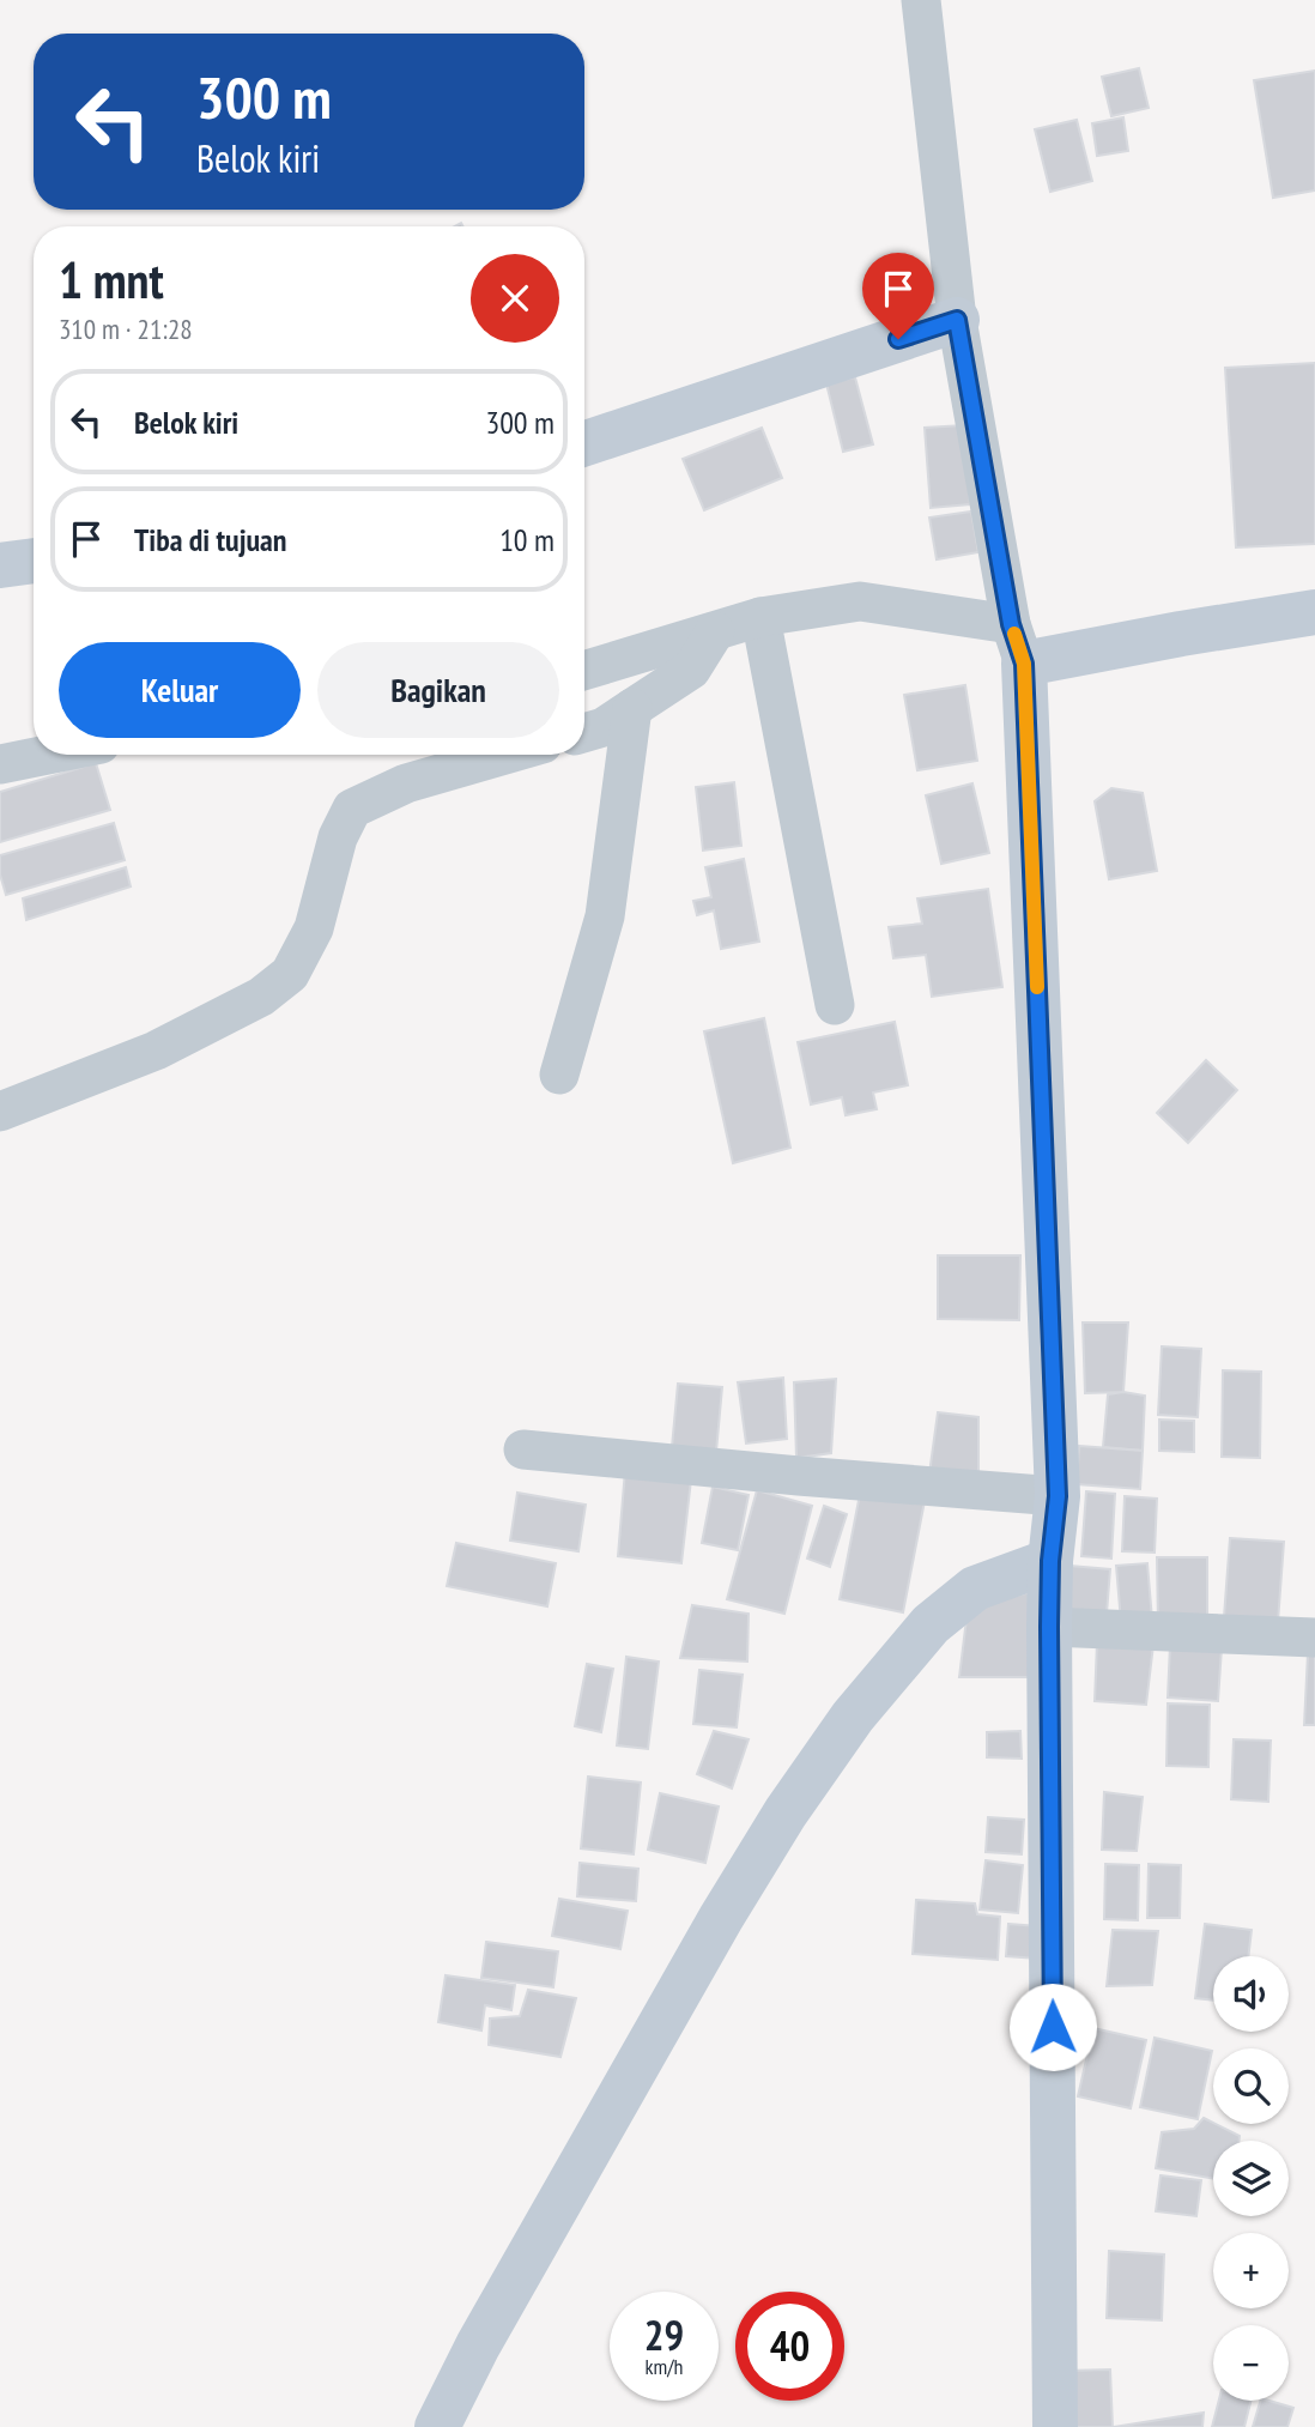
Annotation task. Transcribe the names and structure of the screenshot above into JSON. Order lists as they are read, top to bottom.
{
  "page": {
    "turn": ["300 m", "Belok kiri"],
    "heading": ["1 mnt", "310 m · 21:28"],
    "list": [
      {
        "name": "Belok kiri",
        "value": "300 m"
      },
      {
        "name": "Tiba di tujuan",
        "value": "10 m"
      }
    ],
    "buttons": ["Keluar", "Bagikan"],
    "map_buttons": ["+", "−"],
    "speed": "29 km/h",
    "limit": "40"
  }
}
